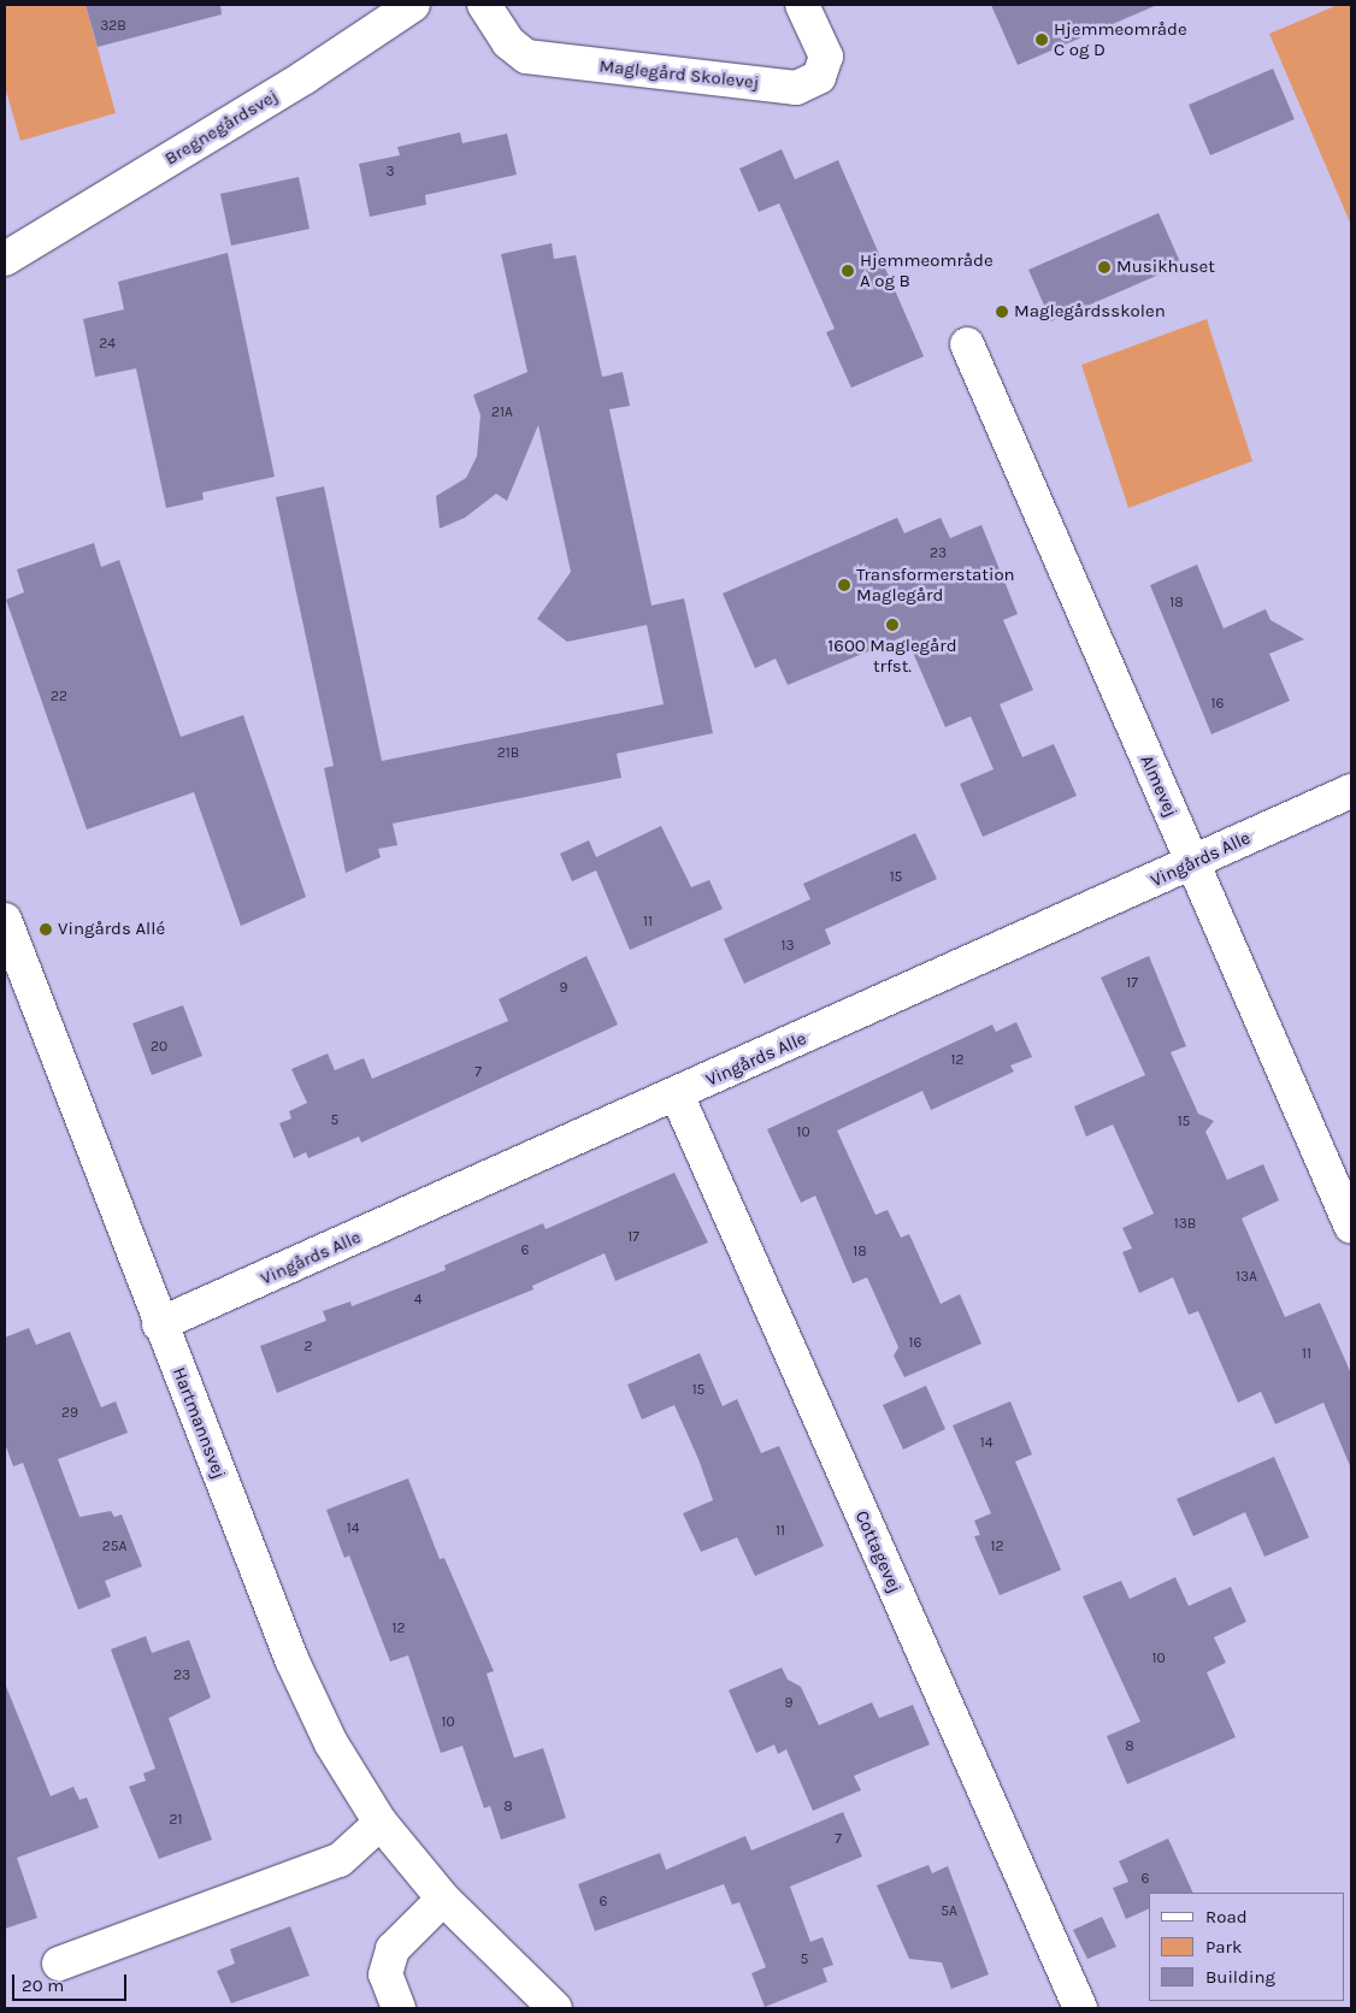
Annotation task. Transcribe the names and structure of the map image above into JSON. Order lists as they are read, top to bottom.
{
  "streets": {
    "street": [
      "Maglegård Skolevej",
      "Bregnegårdsvej",
      "Almevej",
      "Vingårds Alle",
      "Hartmannsvej",
      "Cottagevej"
    ]
  },
  "crossings": [
    ["Almevej", "Vingårds Alle"],
    ["Vingårds Alle", "Hartmannsvej"],
    ["Vingårds Alle", "Cottagevej"]
  ],
  "places": [
    "Hjemmeområde C og D",
    "Musikhuset",
    "Hjemmeområde A og B",
    "Maglegårdsskolen",
    "Transformerstation Maglegård",
    "1600 Maglegård trfst.",
    "Vingårds Allé"
  ],
  "house_numbers": [
    "32B",
    "3",
    "24",
    "21A",
    "23",
    "18",
    "22",
    "16",
    "21B",
    "15",
    "11",
    "13",
    "17",
    "9",
    "20",
    "12",
    "7",
    "5",
    "15",
    "10",
    "13B",
    "17",
    "6",
    "18",
    "13A",
    "4",
    "16",
    "2",
    "11",
    "15",
    "29",
    "14",
    "14",
    "11",
    "25A",
    "12",
    "12",
    "10",
    "23",
    "9",
    "10",
    "8",
    "8",
    "21",
    "7",
    "6",
    "6",
    "5A",
    "5"
  ],
  "legend": ["Road", "Park", "Building"],
  "scale_bar": "20 m"
}
